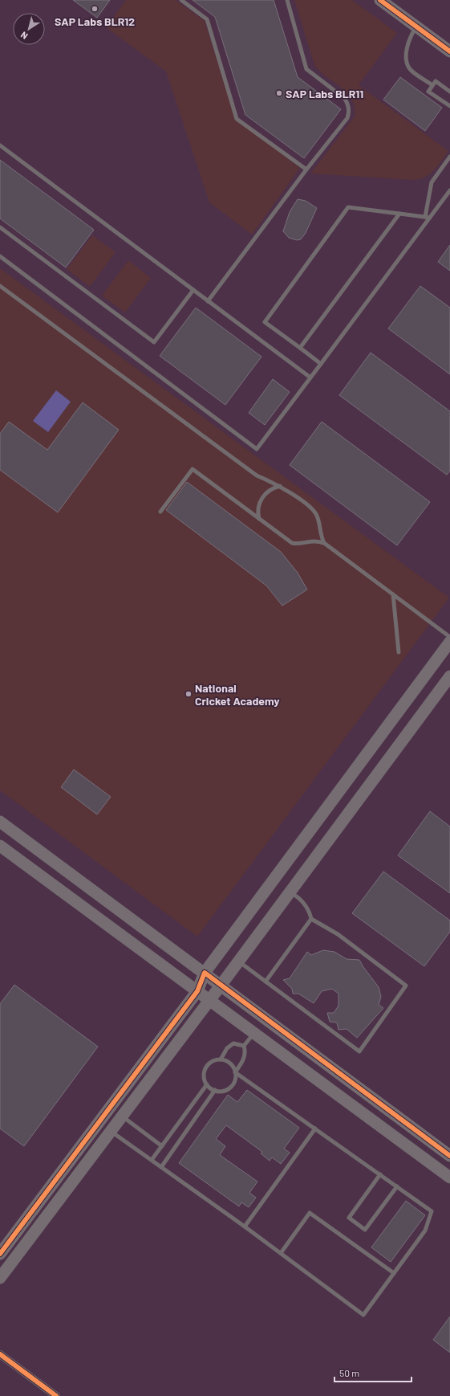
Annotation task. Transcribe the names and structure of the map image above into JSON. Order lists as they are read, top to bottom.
{
  "places": ["SAP Labs BLR12", "SAP Labs BLR11", "National Cricket Academy"],
  "scale_bar": "50 m",
  "north": "bottom left"
}
